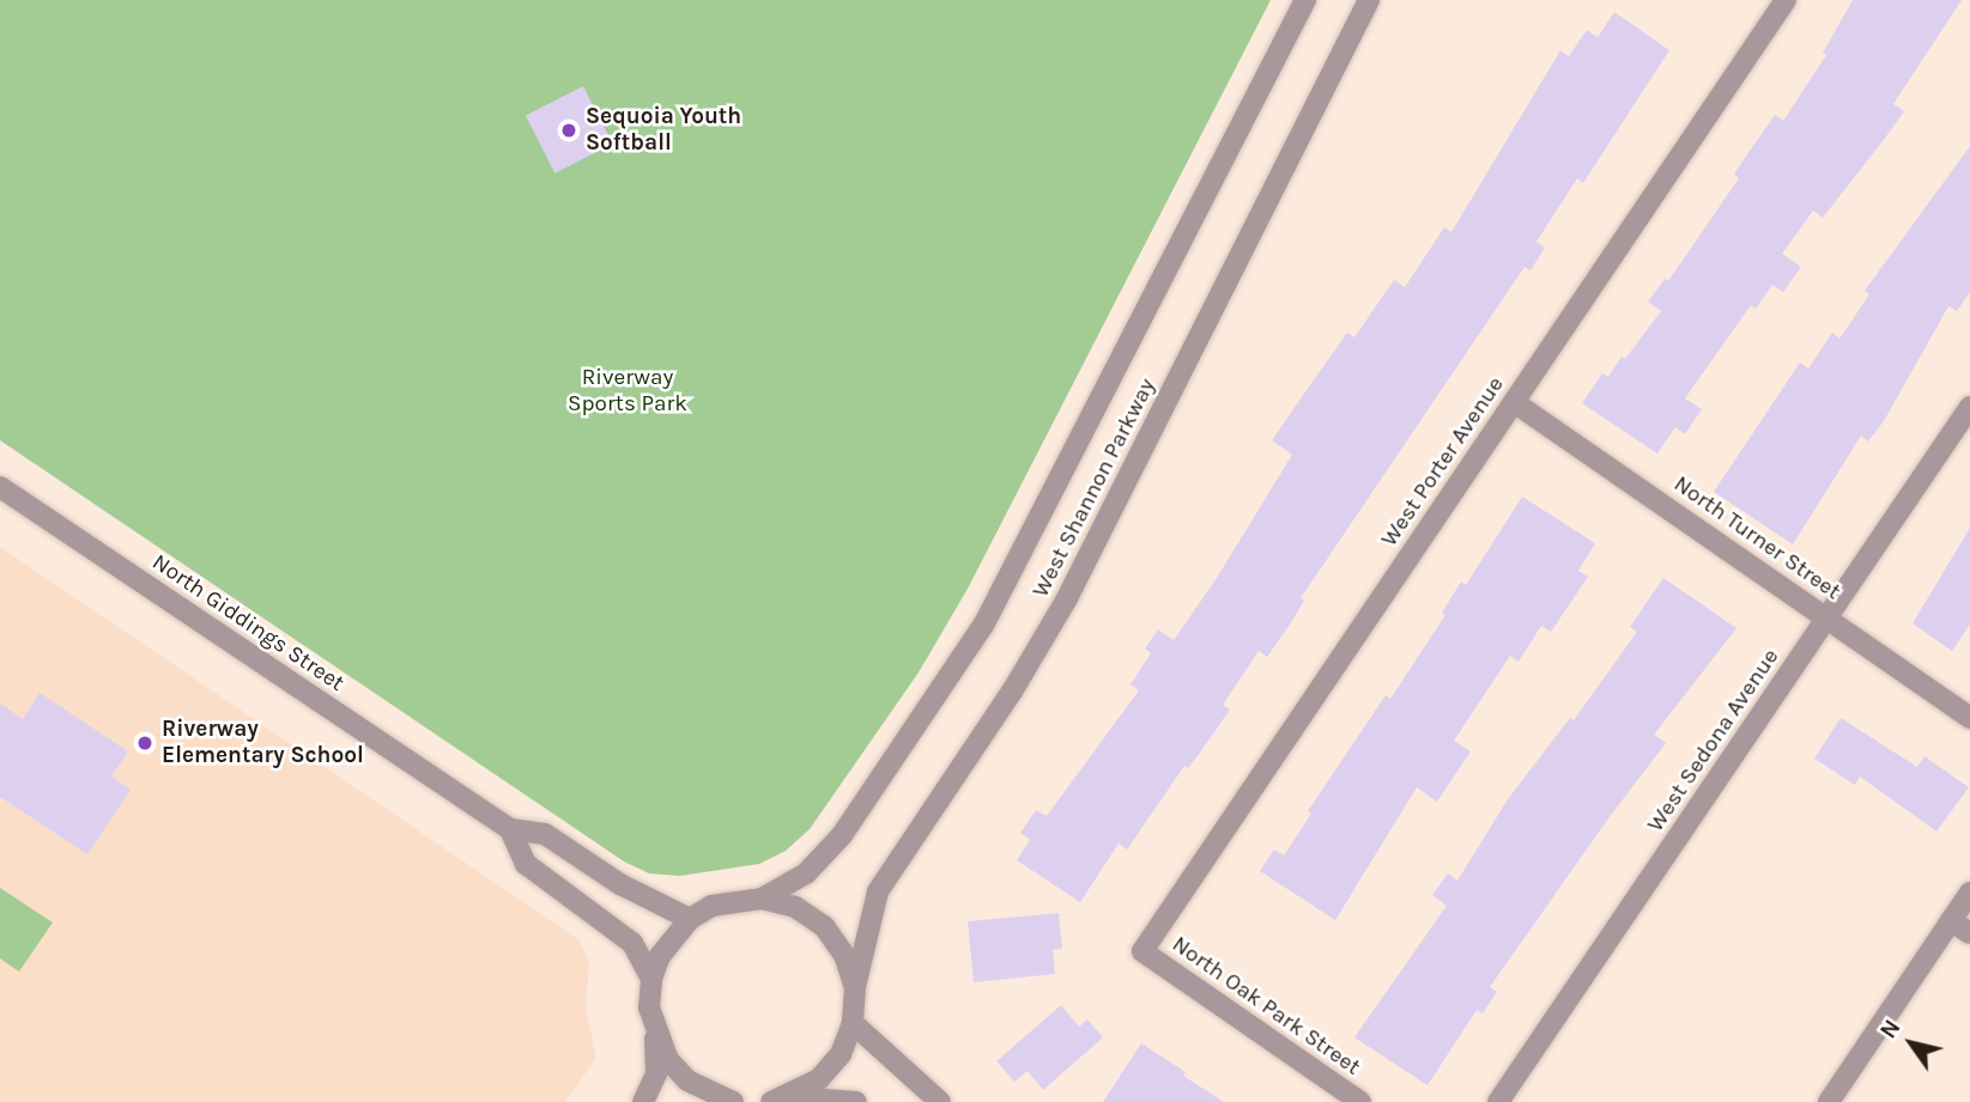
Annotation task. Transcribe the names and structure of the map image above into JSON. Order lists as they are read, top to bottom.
{
  "streets": {
    "street": [
      "West Porter Avenue",
      "West Shannon Parkway",
      "North Turner Street",
      "North Giddings Street",
      "West Sedona Avenue",
      "North Oak Park Street"
    ]
  },
  "crossings": [
    ["West Porter Avenue", "North Turner Street"],
    ["West Porter Avenue", "North Oak Park Street"],
    ["North Turner Street", "West Sedona Avenue"]
  ],
  "parks": ["Riverway Sports Park"],
  "places": ["Sequoia Youth Softball", "Riverway Elementary School"],
  "north": "top left"
}
